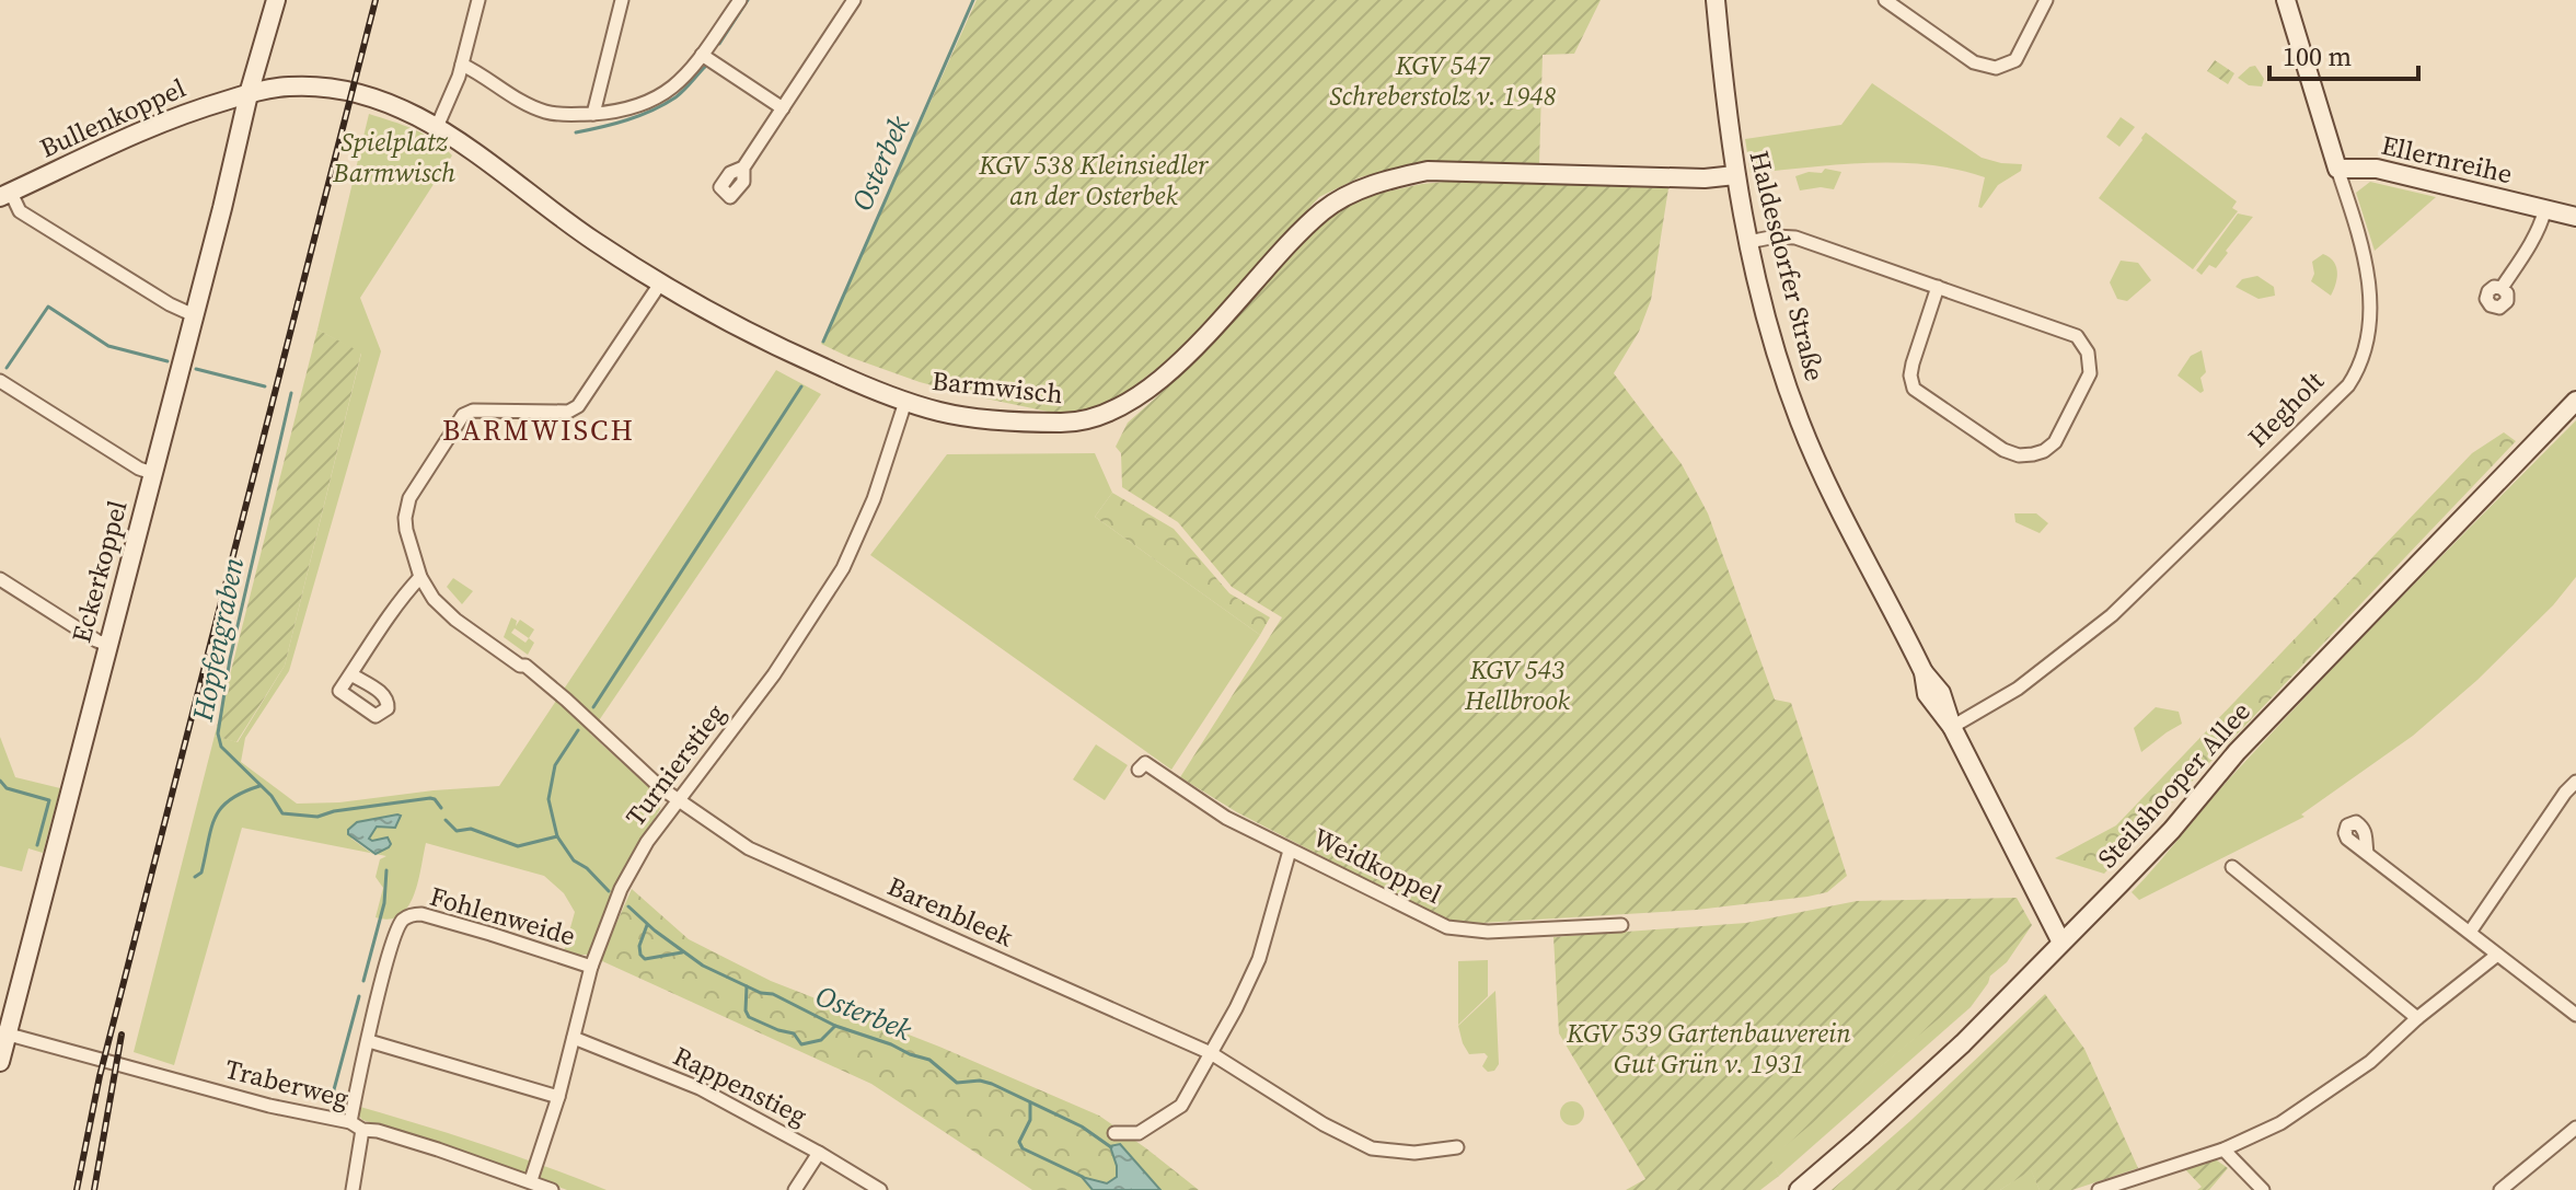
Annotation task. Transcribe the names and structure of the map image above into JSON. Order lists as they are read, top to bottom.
{
  "streets": {
    "street": [
      "Bullenkoppel",
      "Ellernreihe",
      "Haldesdorfer Straße",
      "Barmwisch",
      "Hegholt",
      "Eckerkoppel",
      "Turnierstieg",
      "Steilshooper Allee",
      "Weidkoppel",
      "Barenbleek",
      "Fohlenweide",
      "Traberweg",
      "Rappenstieg"
    ]
  },
  "crossings": [
    ["Bullenkoppel", "Barmwisch"],
    ["Bullenkoppel", "Eckerkoppel"],
    ["Ellernreihe", "Hegholt"],
    ["Haldesdorfer Straße", "Barmwisch"],
    ["Haldesdorfer Straße", "Hegholt"],
    ["Haldesdorfer Straße", "Steilshooper Allee"],
    ["Barmwisch", "Eckerkoppel"],
    ["Barmwisch", "Turnierstieg"],
    ["Eckerkoppel", "Traberweg"],
    ["Turnierstieg", "Barenbleek"],
    ["Turnierstieg", "Fohlenweide"],
    ["Turnierstieg", "Traberweg"],
    ["Turnierstieg", "Rappenstieg"],
    ["Fohlenweide", "Traberweg"]
  ],
  "districts": ["BARMWISCH"],
  "water": ["Osterbek", "Hopfengraben"],
  "parks": [
    "KGV 547 Schreberstolz v. 1948",
    "Spielplatz Barmwisch",
    "KGV 538 Kleinsiedler an der Osterbek",
    "KGV 543 Hellbrook",
    "KGV 539 Gartenbauverein Gut Grün v. 1931"
  ],
  "scale_bar": "100 m"
}
